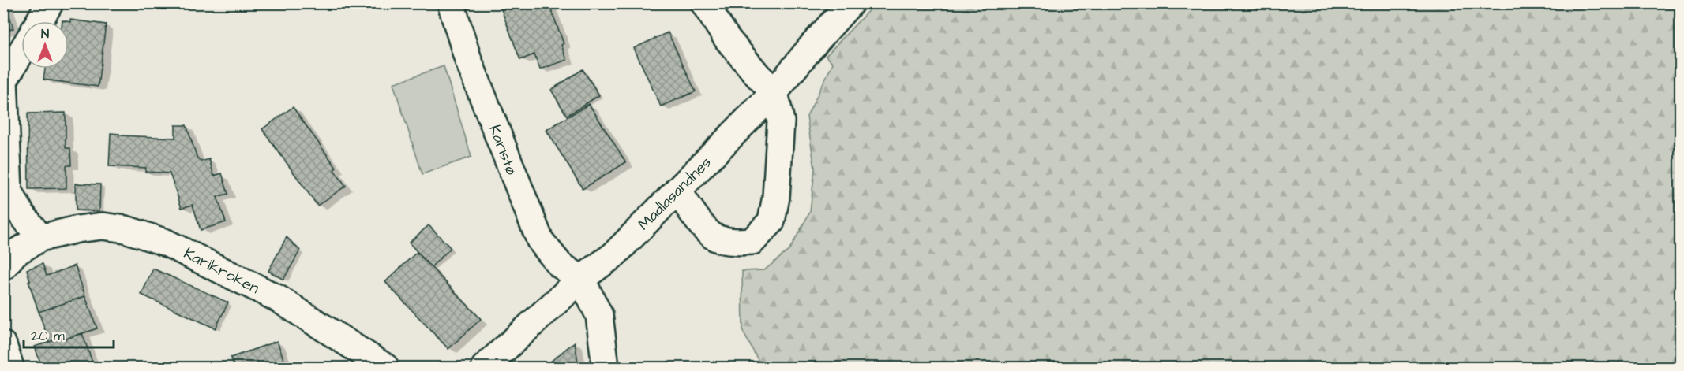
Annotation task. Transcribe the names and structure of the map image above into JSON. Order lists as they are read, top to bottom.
{
  "streets": {
    "street": ["Karistø", "Madlasandnes", "Karikroken"]
  },
  "crossings": [
    ["Karistø", "Madlasandnes"]
  ],
  "scale_bar": "20 m",
  "north": "top"
}
